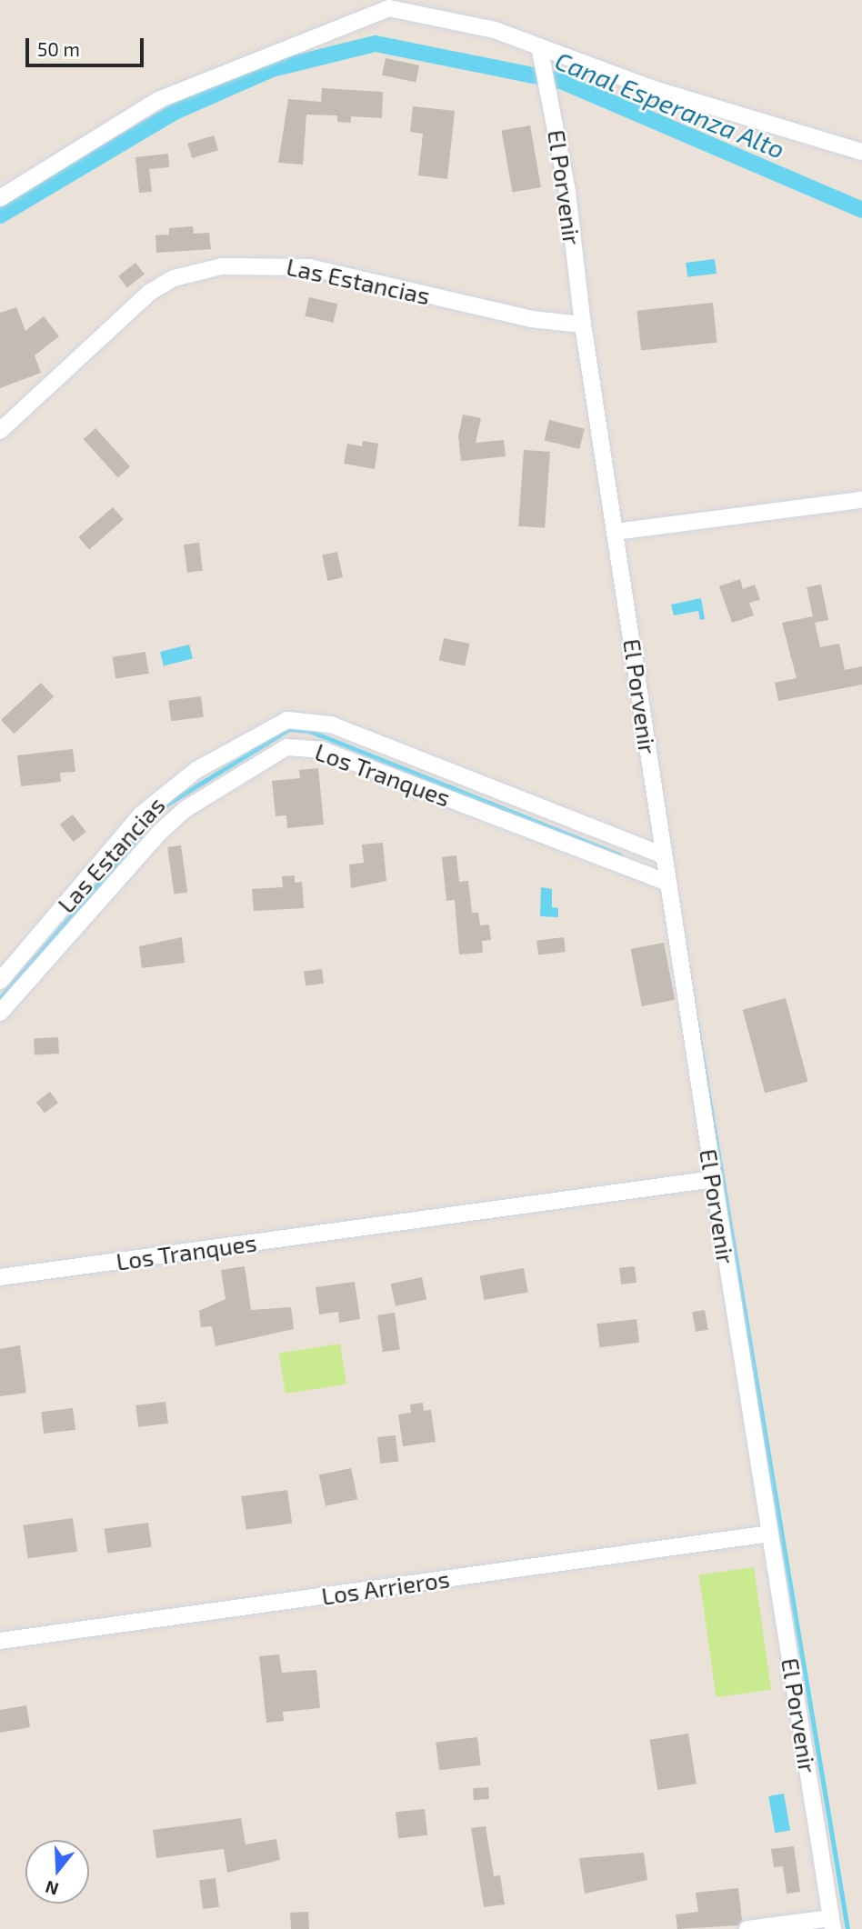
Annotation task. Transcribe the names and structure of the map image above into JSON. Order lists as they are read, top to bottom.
{
  "streets": {
    "street": [
      "El Porvenir",
      "Las Estancias",
      "Los Tranques",
      "Los Arrieros"
    ]
  },
  "crossings": [
    ["El Porvenir", "Las Estancias"],
    ["El Porvenir", "Los Tranques"],
    ["El Porvenir", "Los Arrieros"]
  ],
  "water": ["Canal Esperanza Alto"],
  "scale_bar": "50 m",
  "north": "bottom"
}
